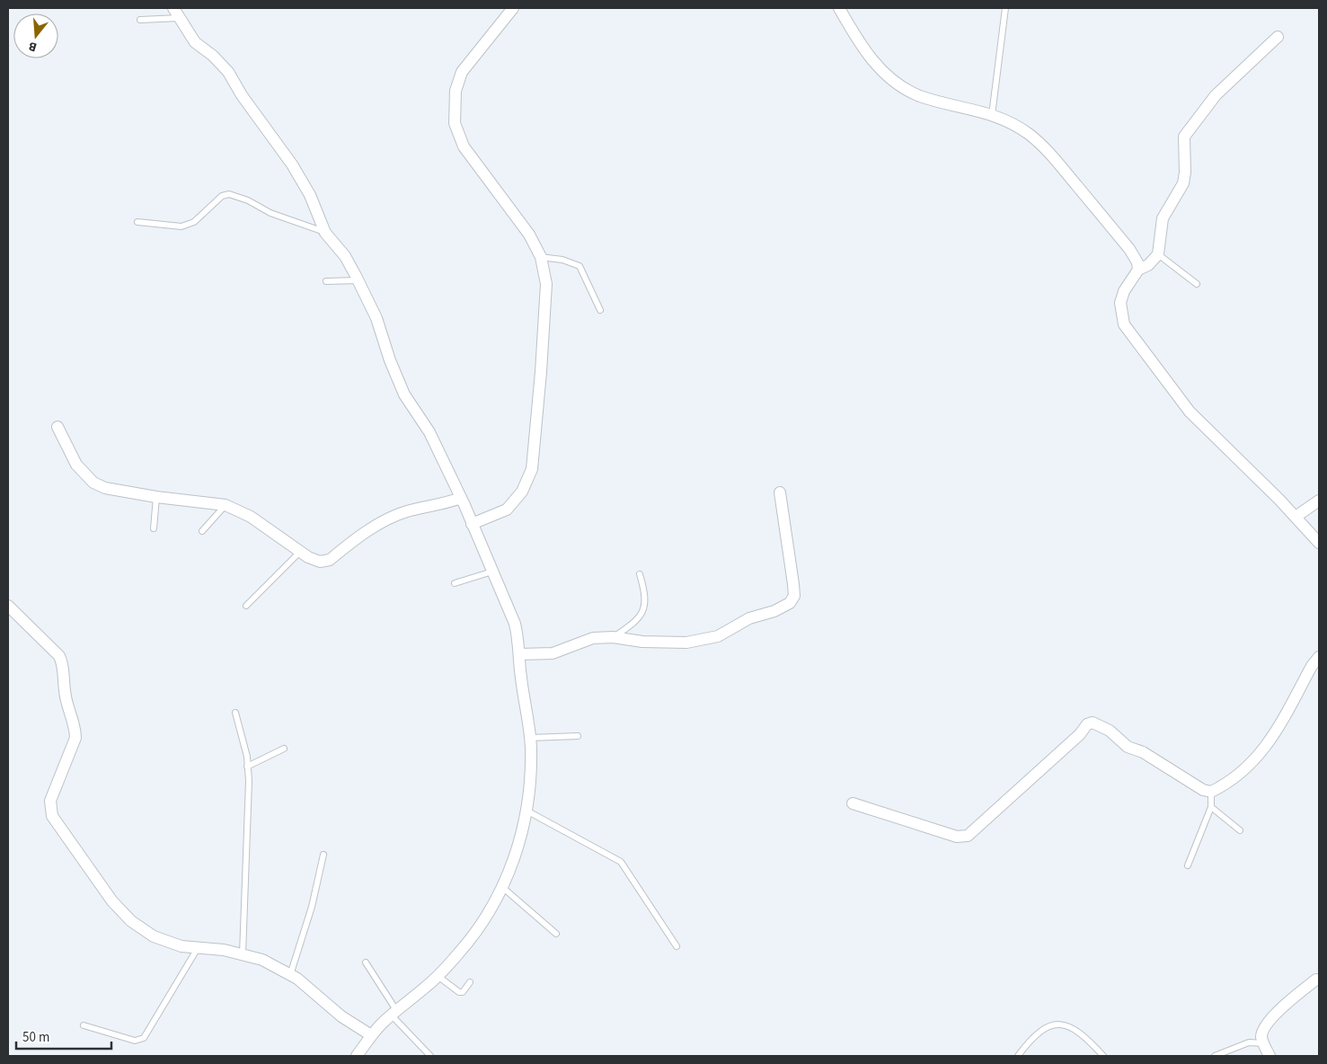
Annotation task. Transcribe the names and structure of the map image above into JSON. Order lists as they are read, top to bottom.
{
  "scale_bar": "50 m",
  "north": "bottom"
}
